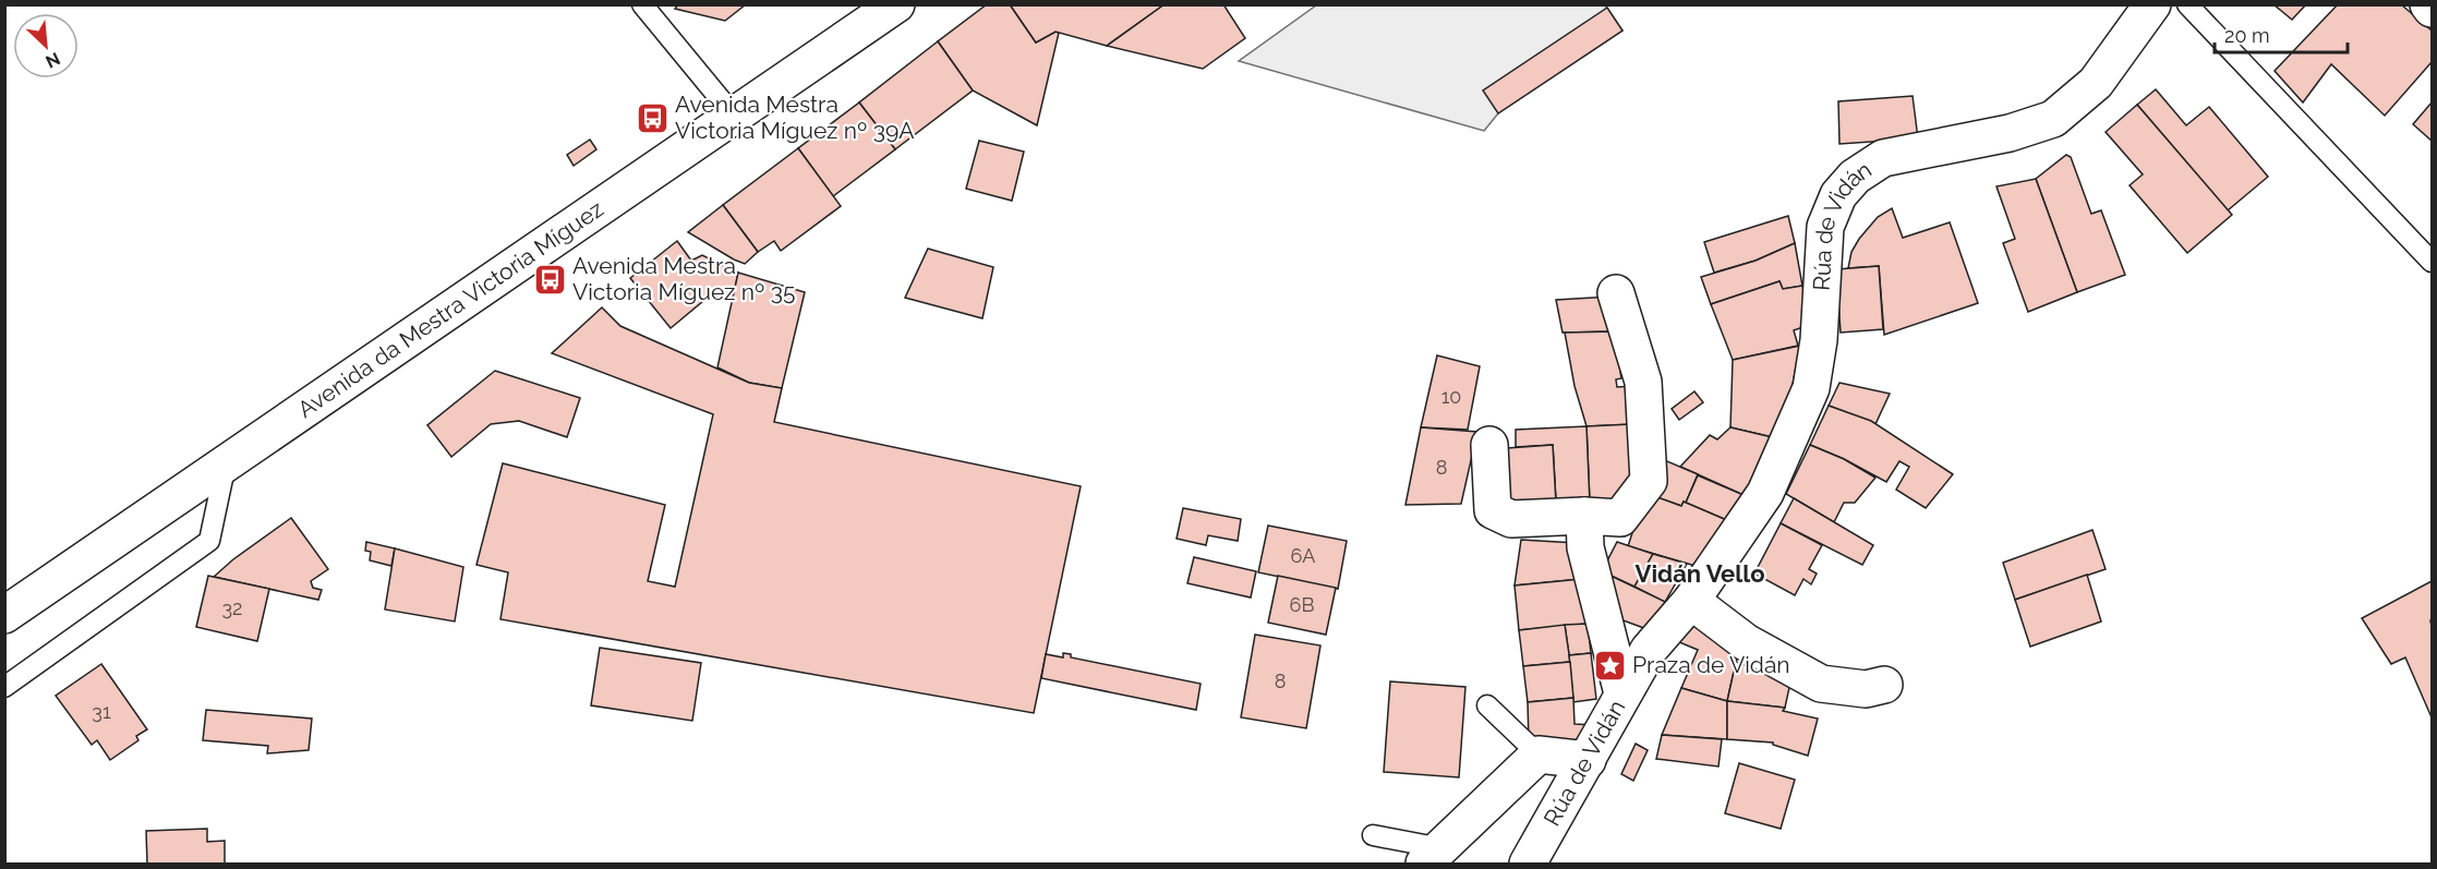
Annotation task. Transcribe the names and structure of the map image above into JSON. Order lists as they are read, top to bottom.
{
  "streets": {
    "street": ["Rúa de Vidán", "Avenida da Mestra Victoria Míguez"]
  },
  "districts": ["Vidán Vello"],
  "places": {
    "bus stop": ["Avenida Mestra Victoria Míguez nº 39A", "Avenida Mestra Victoria Míguez nº 35"],
    "place": ["Praza de Vidán"]
  },
  "house_numbers": [
    "10",
    "8",
    "6A",
    "6B",
    "32",
    "8",
    "31"
  ],
  "scale_bar": "20 m",
  "north": "bottom right"
}
